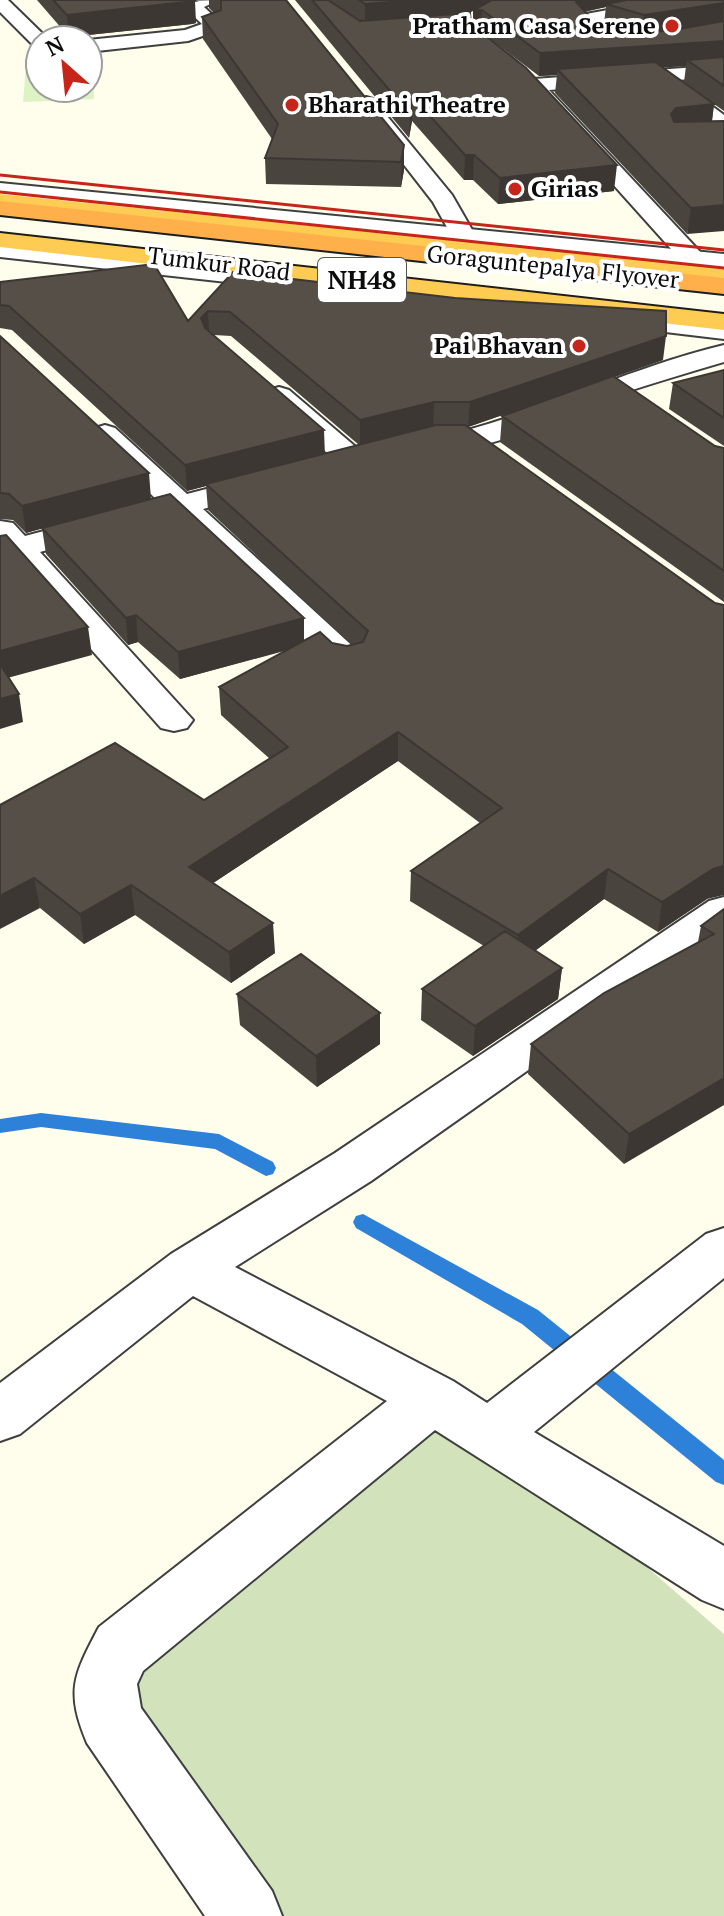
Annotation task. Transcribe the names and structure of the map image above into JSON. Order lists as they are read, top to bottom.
{
  "streets": {
    "highway": ["Tumkur Road", "Goraguntepalya Flyover", "NH48"]
  },
  "crossings": [
    ["Tumkur Road", "Goraguntepalya Flyover"]
  ],
  "places": [
    "Pratham Casa Serene",
    "Bharathi Theatre",
    "Girias",
    "Pai Bhavan"
  ],
  "north": "top left"
}
